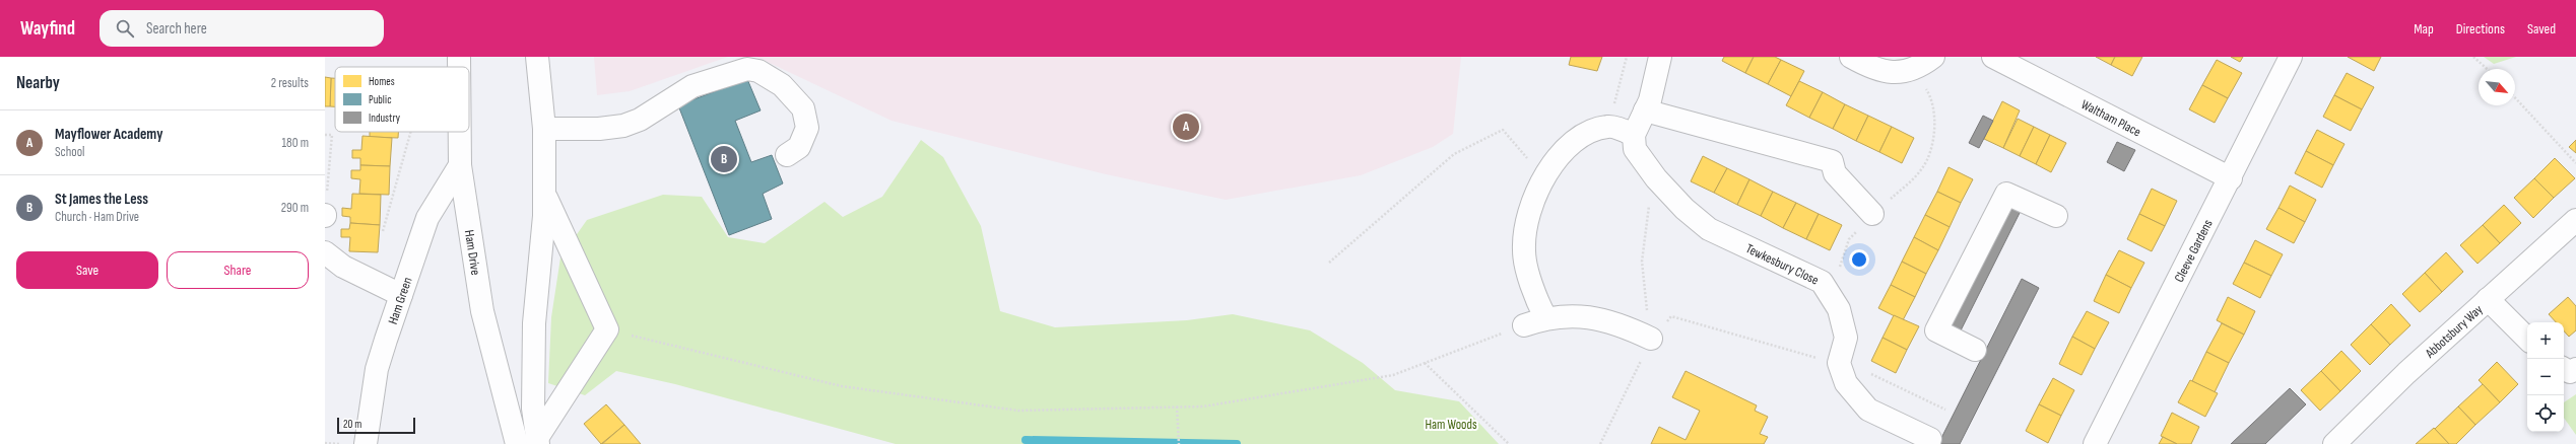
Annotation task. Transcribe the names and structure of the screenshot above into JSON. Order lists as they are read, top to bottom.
{
  "streets": {
    "street": [
      "Waltham Place",
      "Cleeve Gardens",
      "Ham Drive",
      "Tewkesbury Close",
      "Ham Green",
      "Abbotsbury Way"
    ]
  },
  "crossings": [
    ["Waltham Place", "Cleeve Gardens"],
    ["Ham Drive", "Ham Green"]
  ],
  "parks": ["Ham Woods"],
  "legend": ["Homes", "Public", "Industry"],
  "scale_bar": "20 m",
  "north": "bottom right",
  "page": {
    "header": "Wayfind",
    "search": "Search here",
    "nav": ["Map", "Directions", "Saved"],
    "heading": ["Nearby", "2 results"],
    "list": [
      {
        "mark": "A",
        "name": "Mayflower Academy",
        "note": "School",
        "value": "180 m"
      },
      {
        "mark": "B",
        "name": "St James the Less",
        "note": "Church · Ham Drive",
        "value": "290 m"
      }
    ],
    "pins": ["A", "B"],
    "buttons": ["Save", "Share"],
    "map_buttons": ["+", "−"],
    "scale": "20 m"
  }
}
